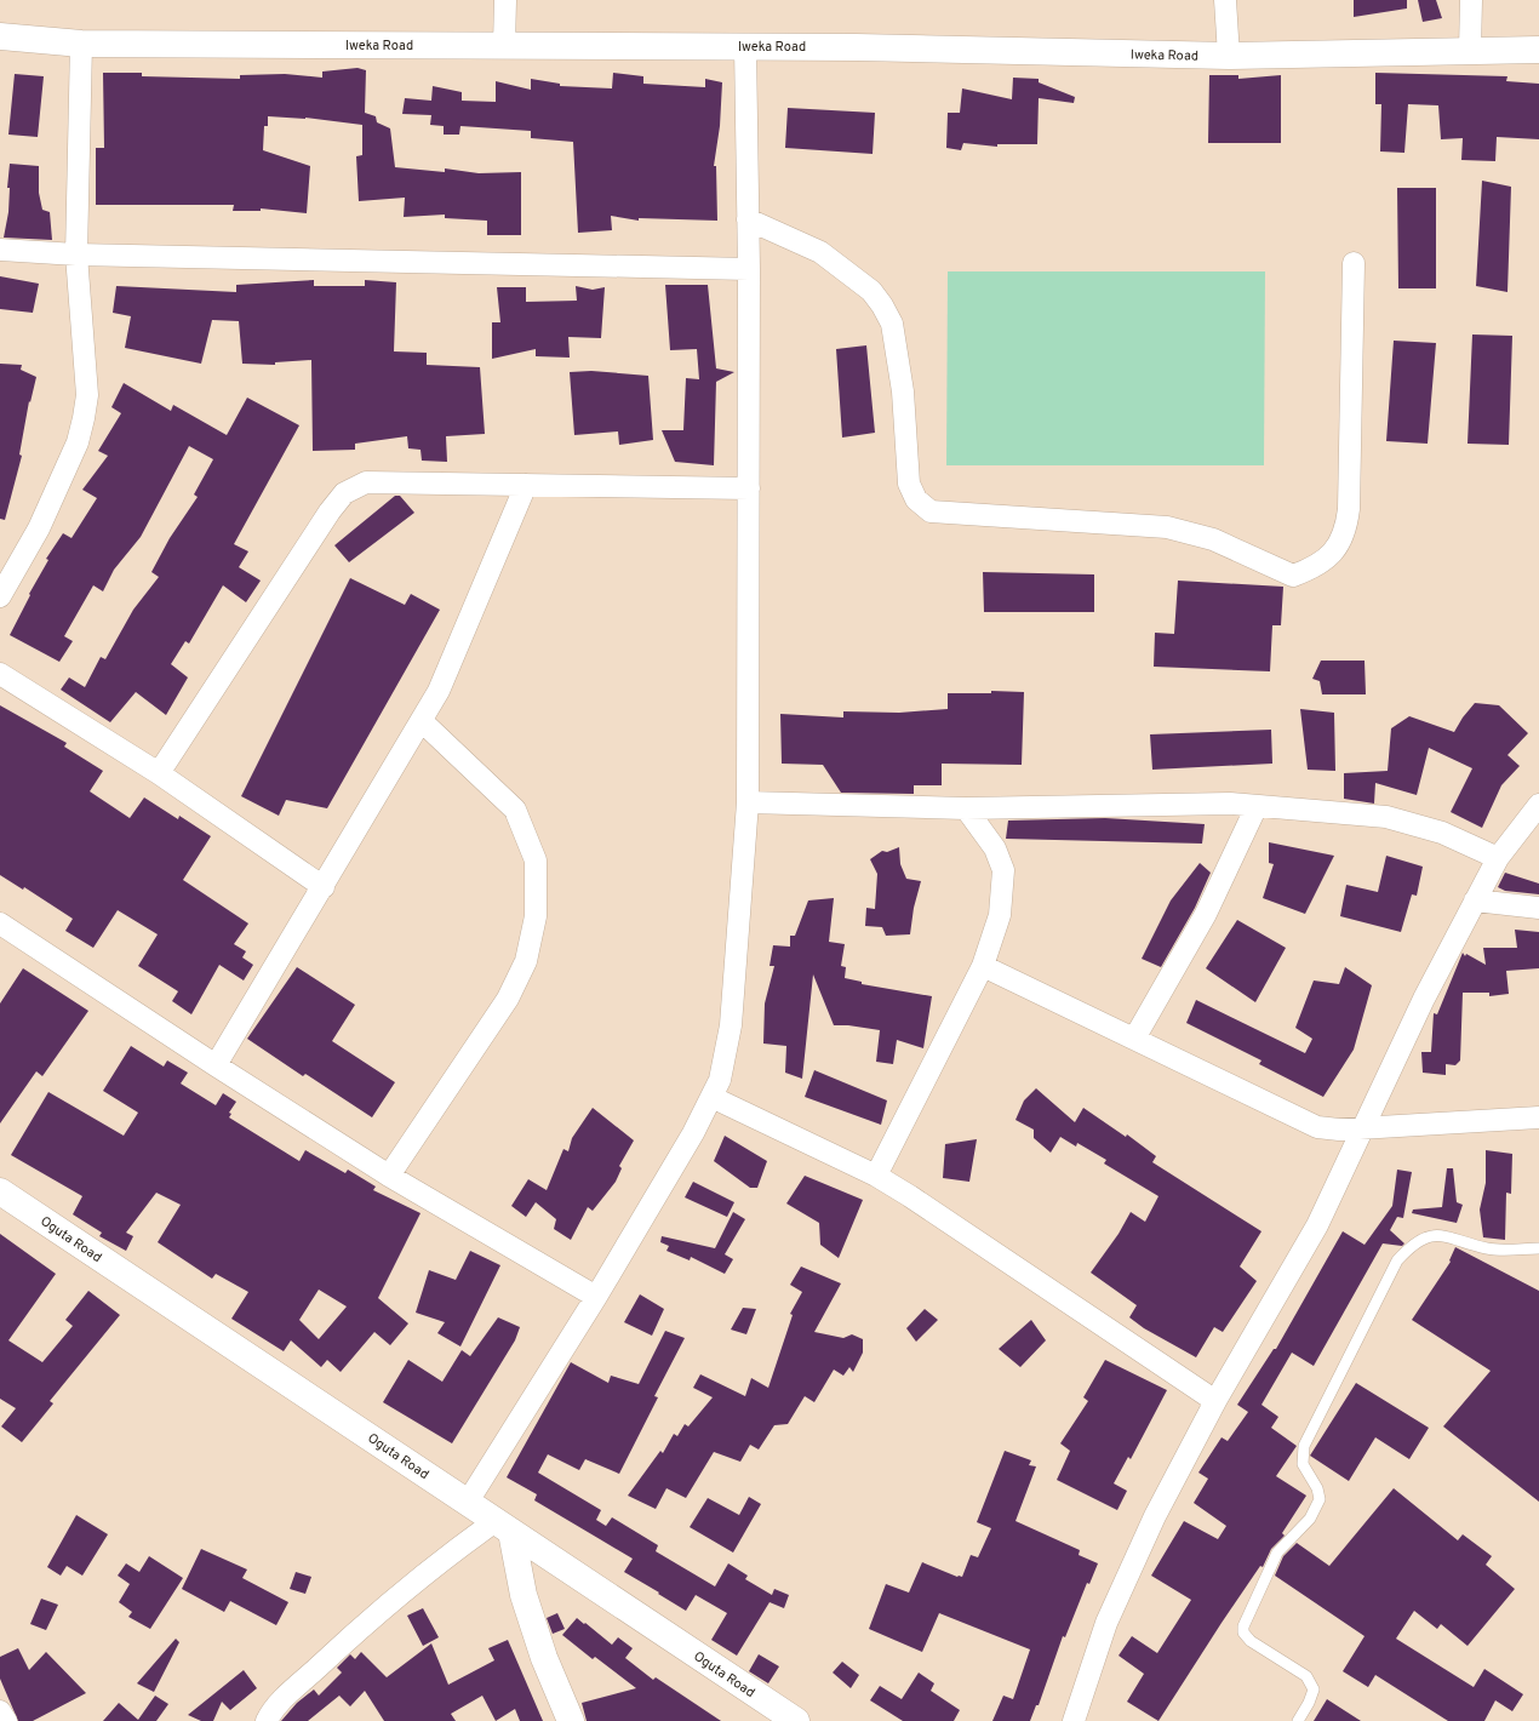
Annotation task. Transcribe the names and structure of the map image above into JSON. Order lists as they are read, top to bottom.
{
  "streets": {
    "main road": ["Iweka Road", "Oguta Road"]
  }
}
